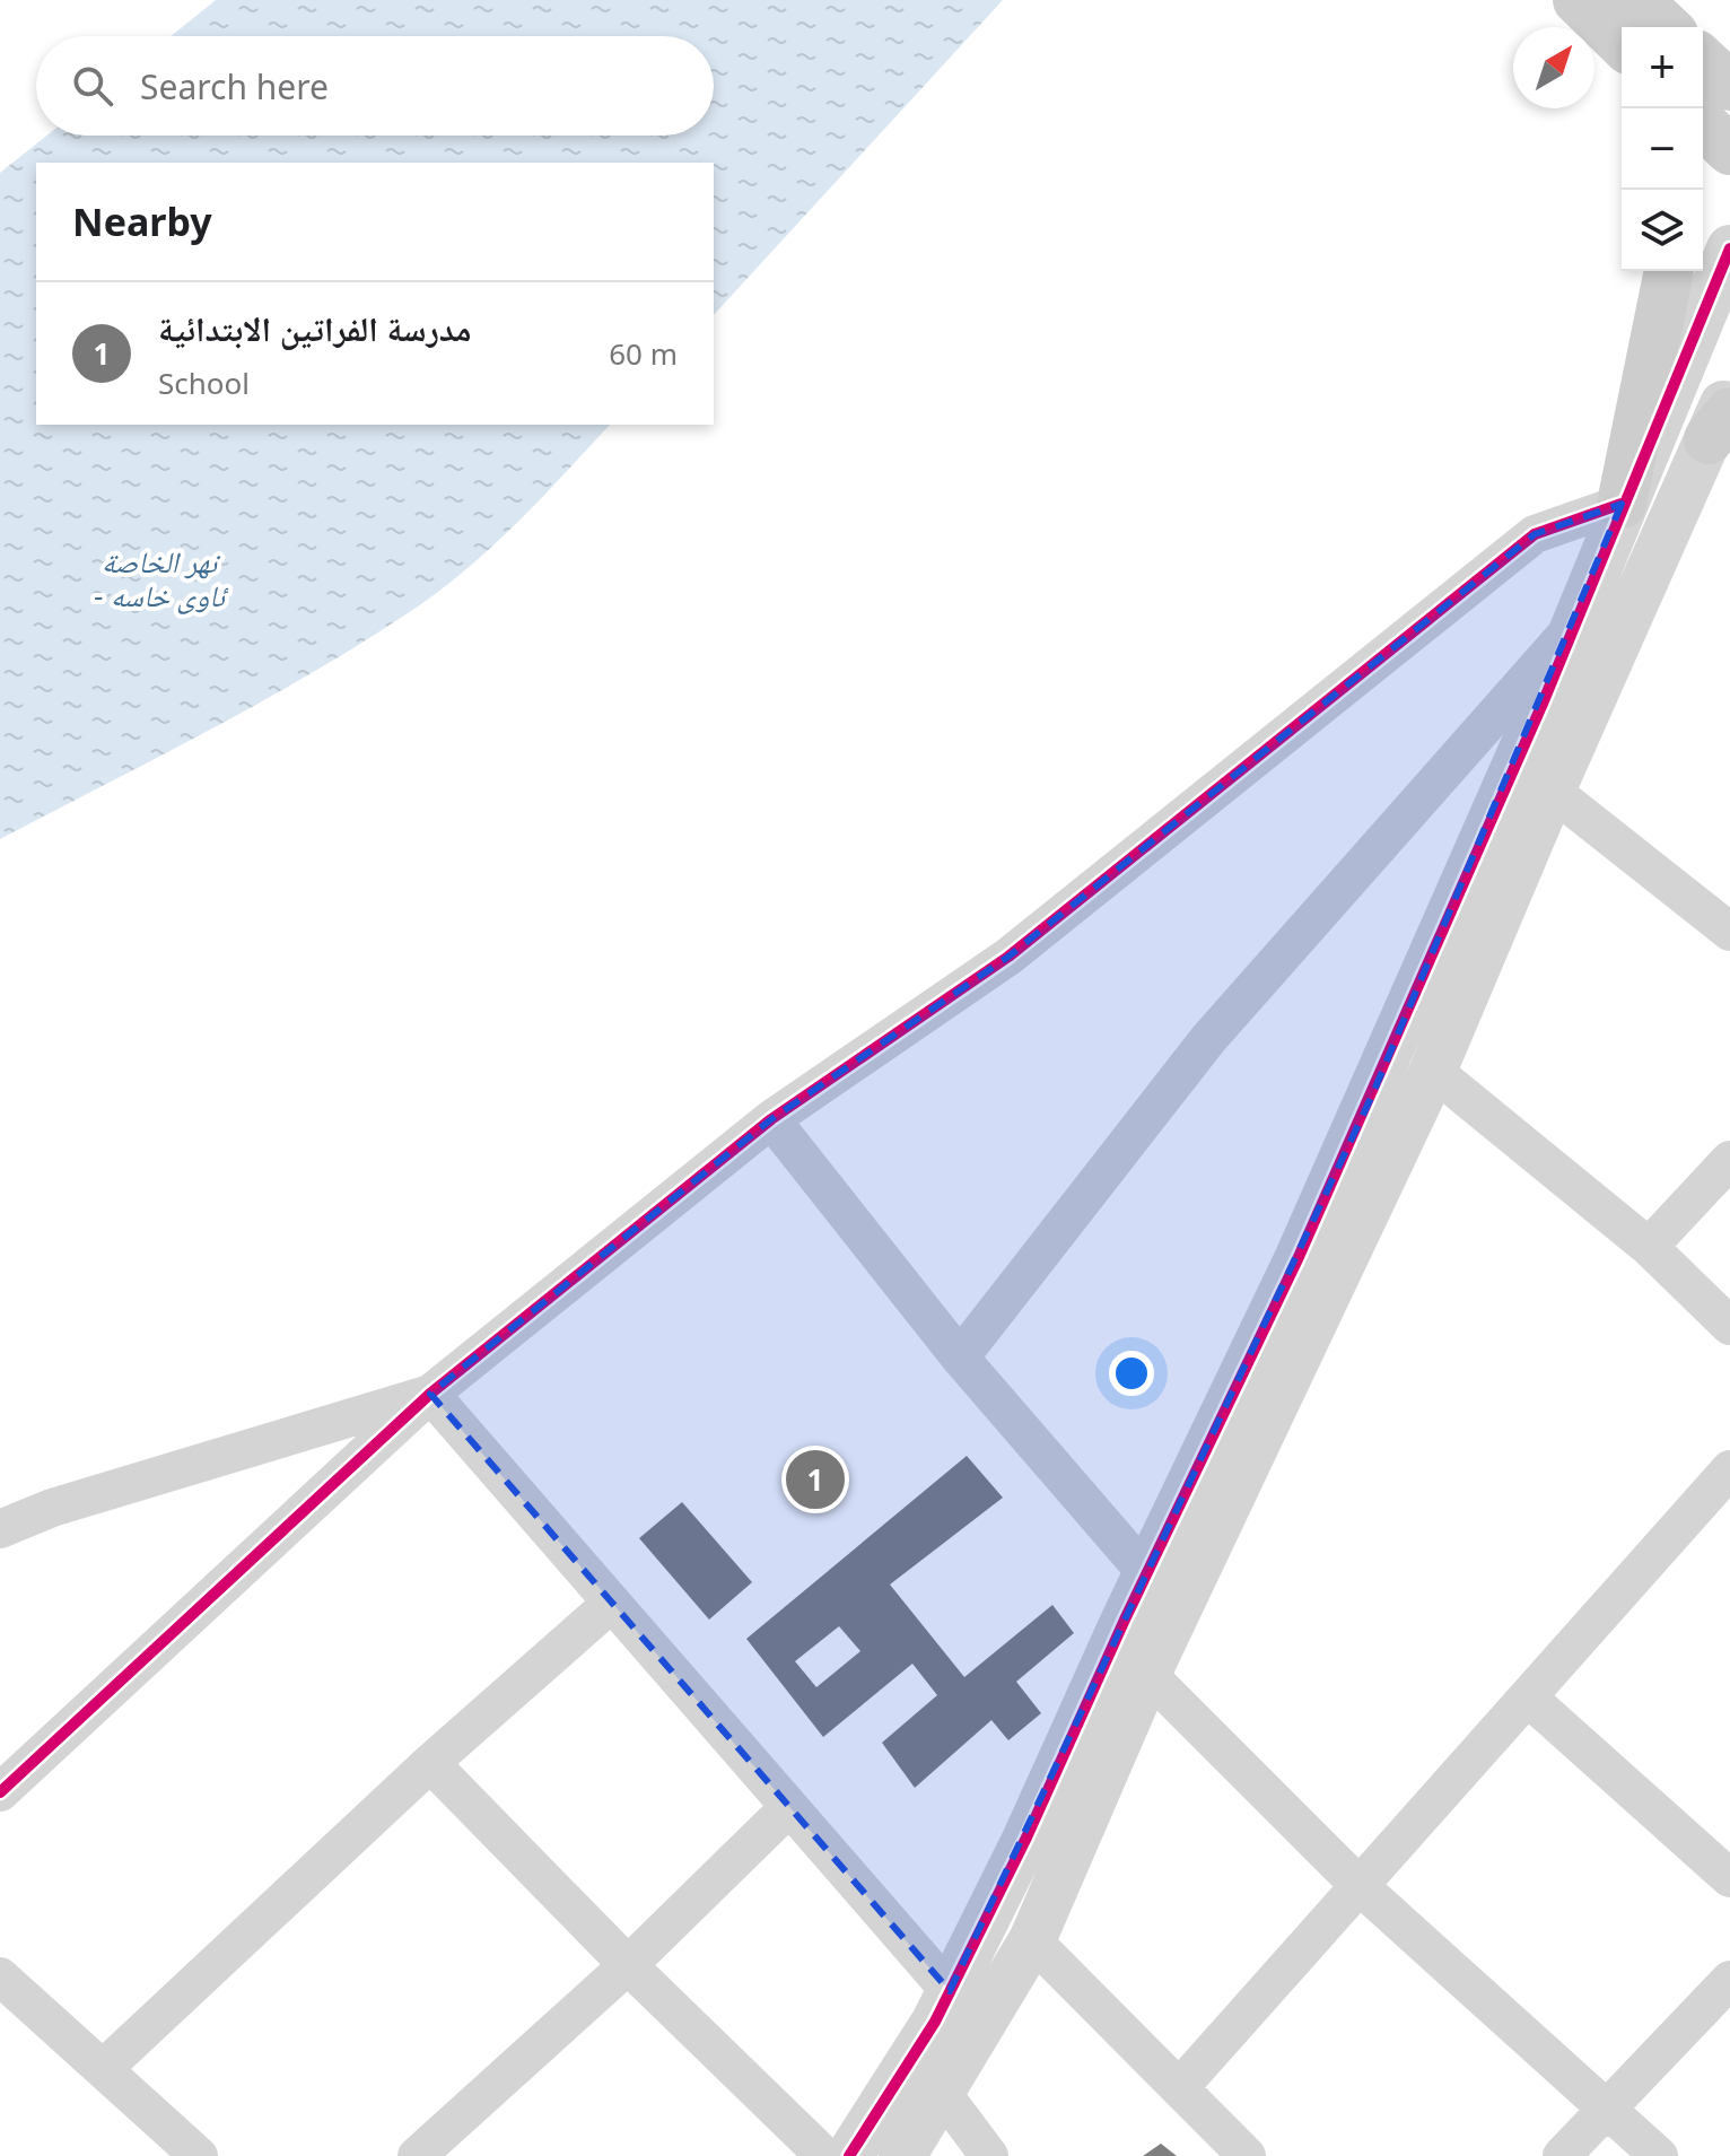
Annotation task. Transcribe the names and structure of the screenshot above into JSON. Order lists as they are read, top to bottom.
{
  "water": ["نهر الخاصة - ئاوی خاسە"],
  "north": "top right",
  "page": {
    "map_buttons": ["+", "−"],
    "search": "Search here",
    "heading": "Nearby",
    "list": [
      {
        "mark": "1",
        "name": "مدرسة الفراتين الابتدائية",
        "note": "School",
        "value": "60 m"
      }
    ],
    "pins": "1"
  }
}
